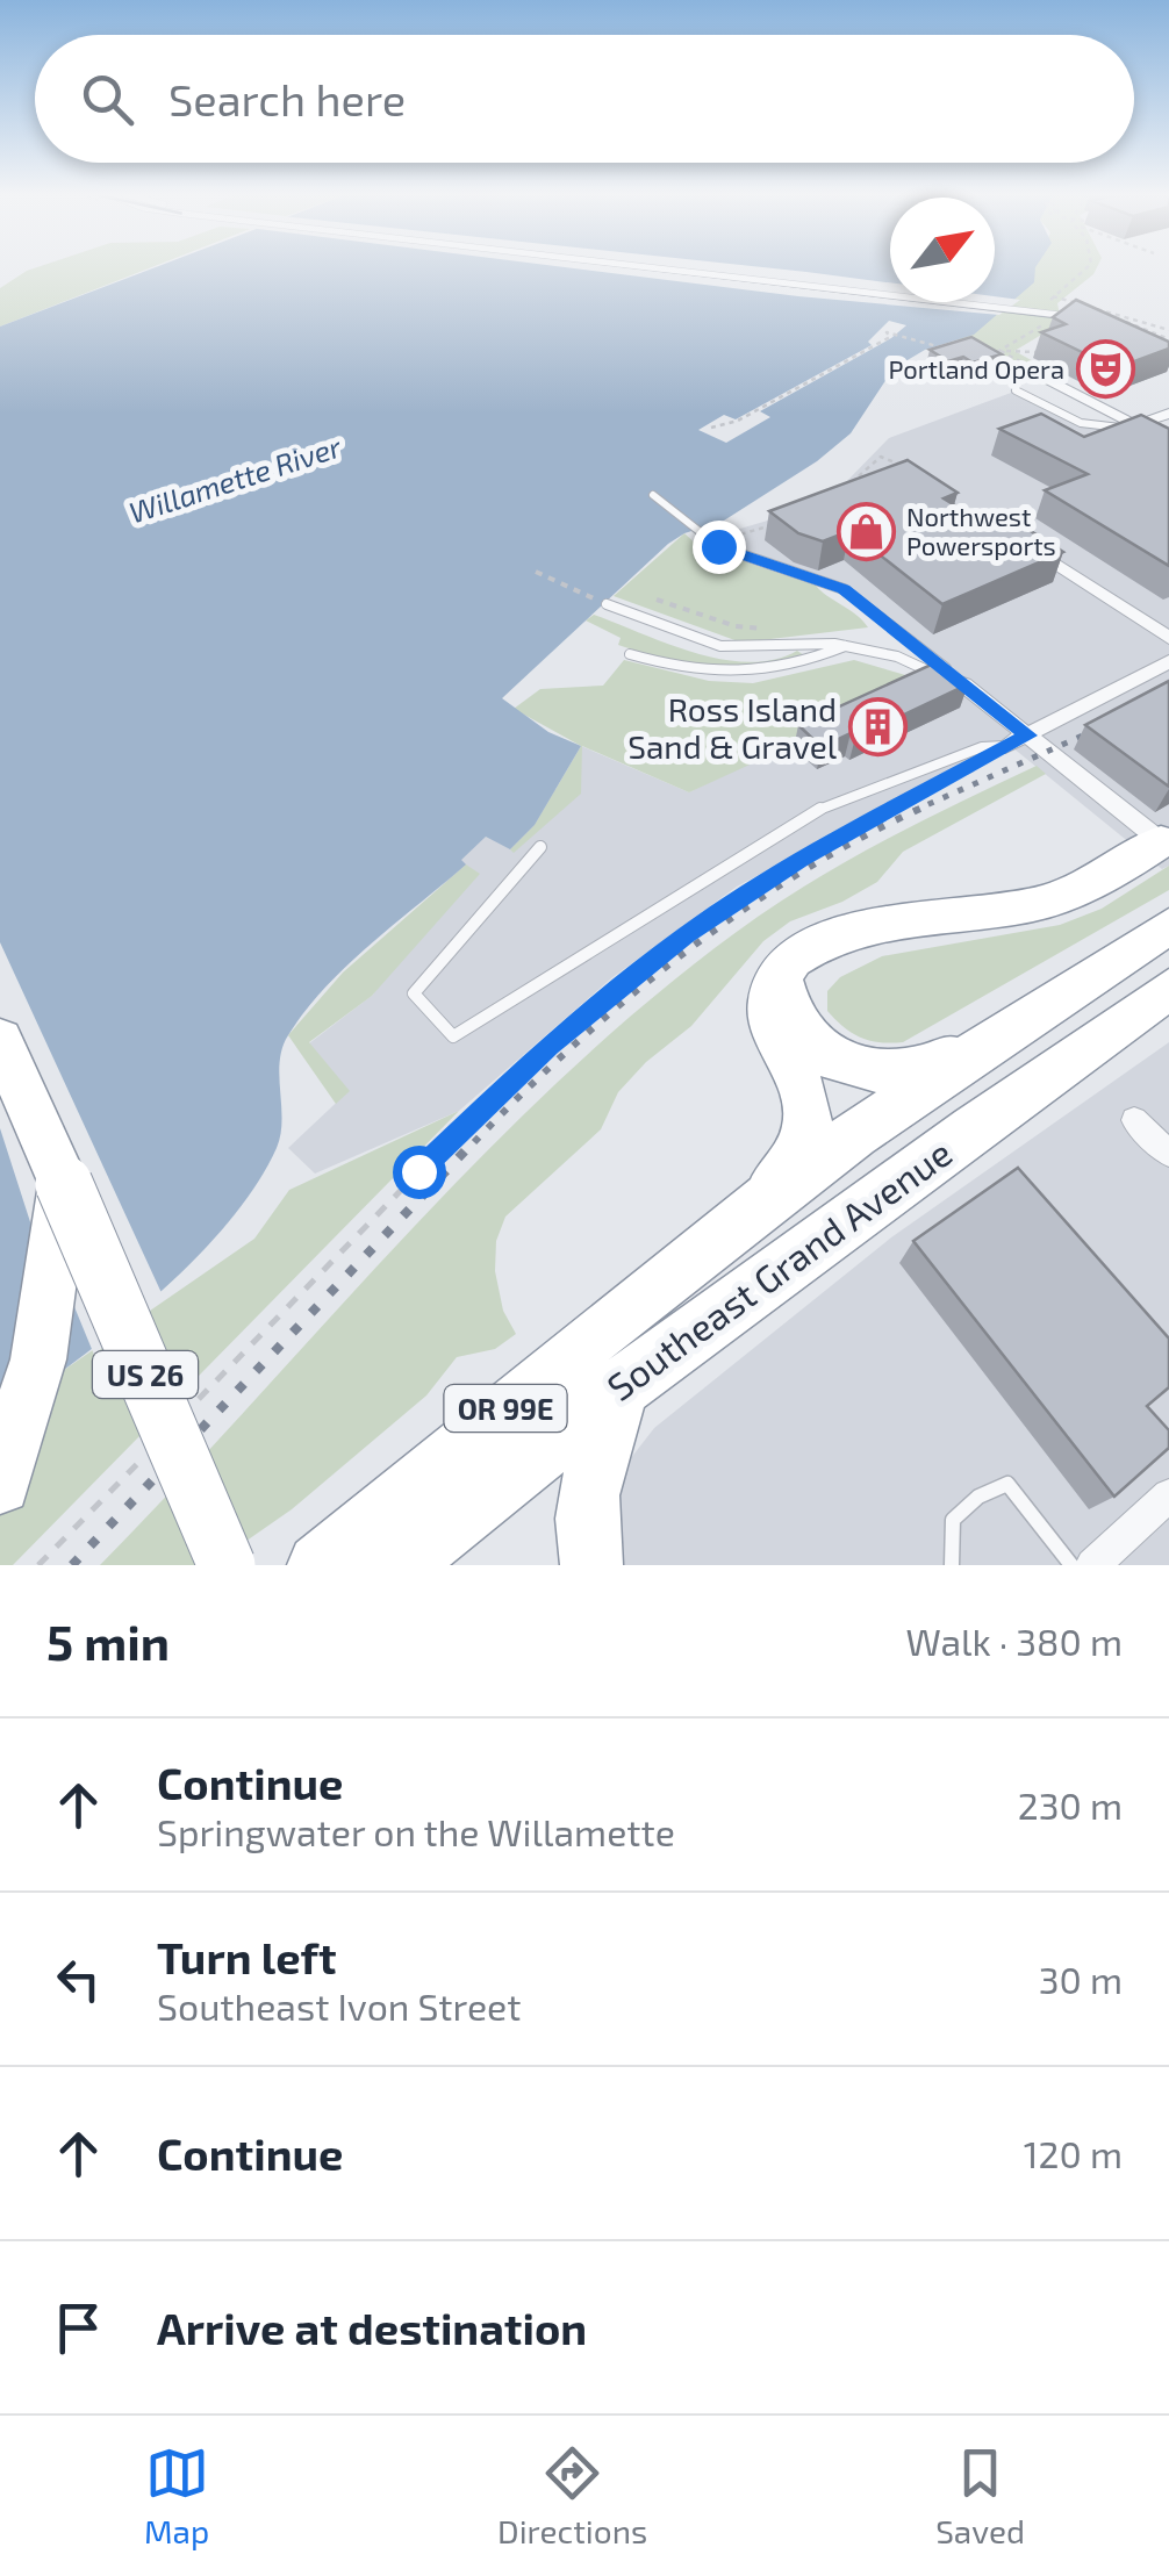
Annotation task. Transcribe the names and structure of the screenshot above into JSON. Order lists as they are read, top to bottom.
{
  "streets": {
    "highway": ["Southeast Grand Avenue", "US 26", "OR 99E"]
  },
  "water": ["Willamette River"],
  "places": {
    "theatre": ["Portland Opera"],
    "shop": ["Northwest Powersports"],
    "building": ["Ross Island Sand & Gravel"]
  },
  "north": "top right",
  "page": {
    "search": "Search here",
    "heading": ["5 min", "Walk · 380 m"],
    "list": [
      ["Continue", "Springwater on the Willamette", "230 m"],
      ["Turn left", "Southeast Ivon Street", "30 m"],
      ["Continue", "120 m"],
      "Arrive at destination"
    ],
    "nav": ["Map", "Directions", "Saved"]
  }
}
